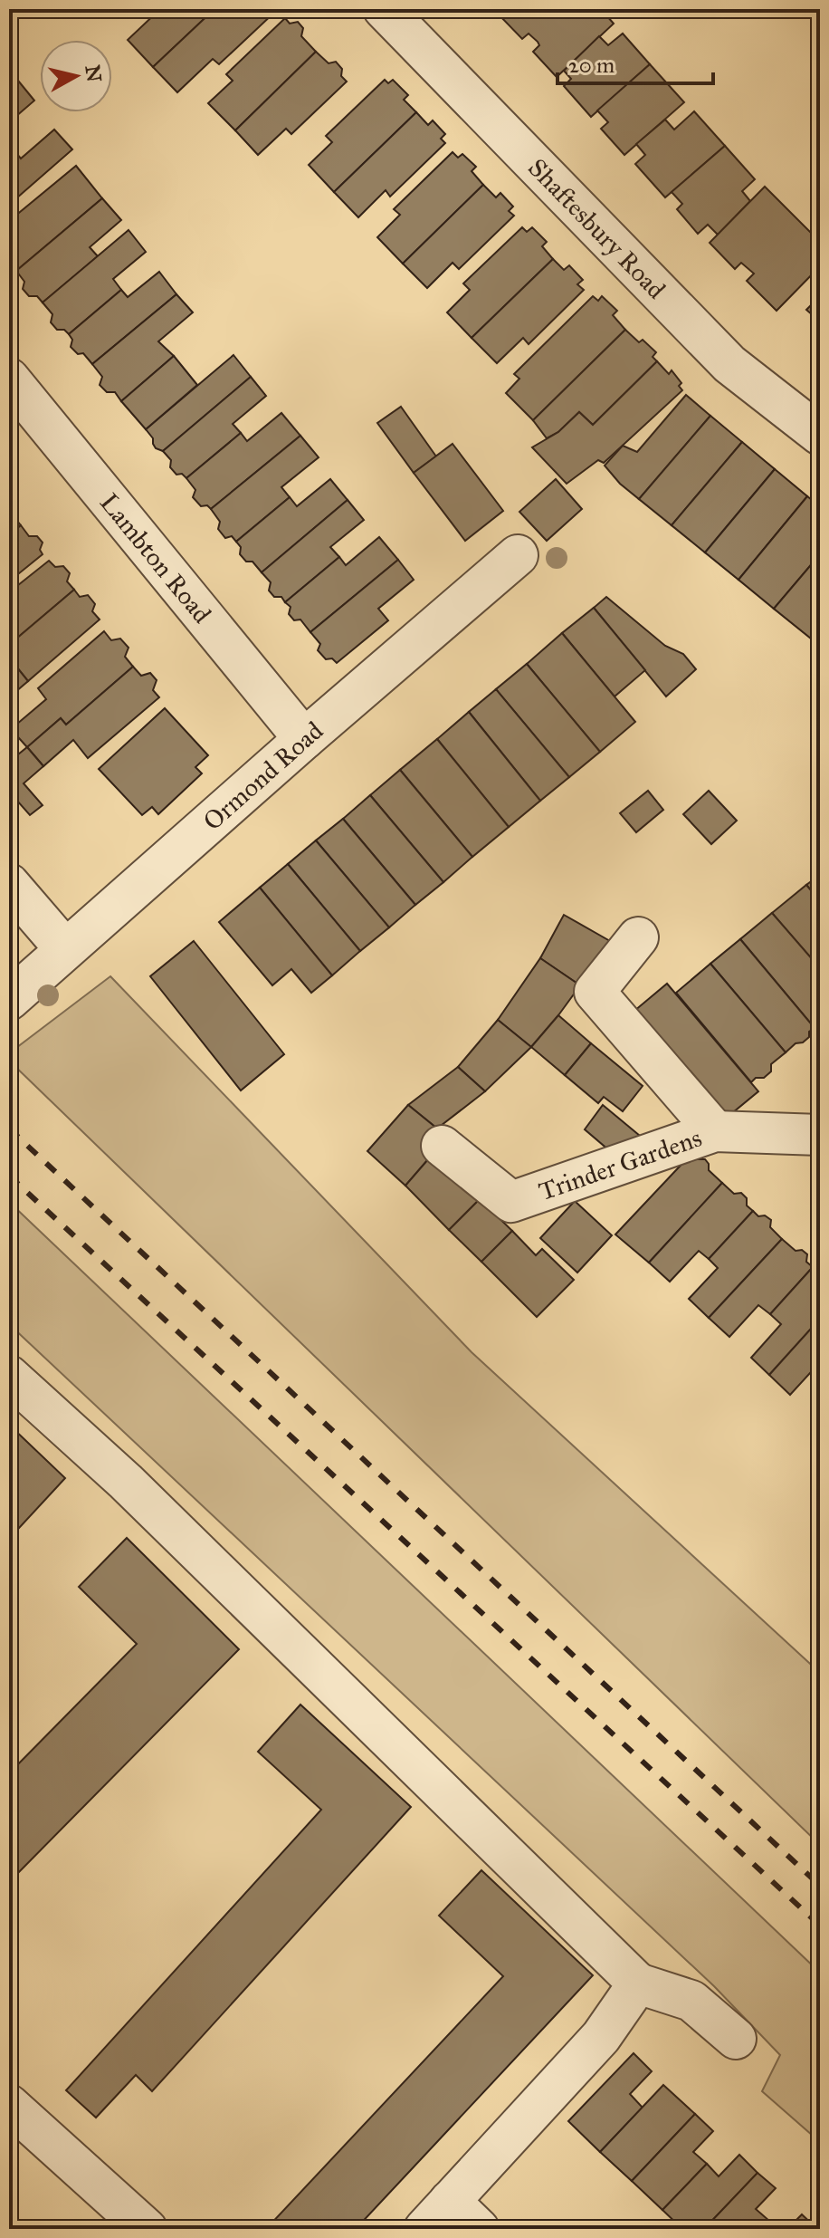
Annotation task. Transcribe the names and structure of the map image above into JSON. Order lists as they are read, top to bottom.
{
  "streets": {
    "street": [
      "Shaftesbury Road",
      "Lambton Road",
      "Ormond Road",
      "Trinder Gardens"
    ]
  },
  "crossings": [
    ["Lambton Road", "Ormond Road"]
  ],
  "scale_bar": "20 m",
  "north": "right"
}
